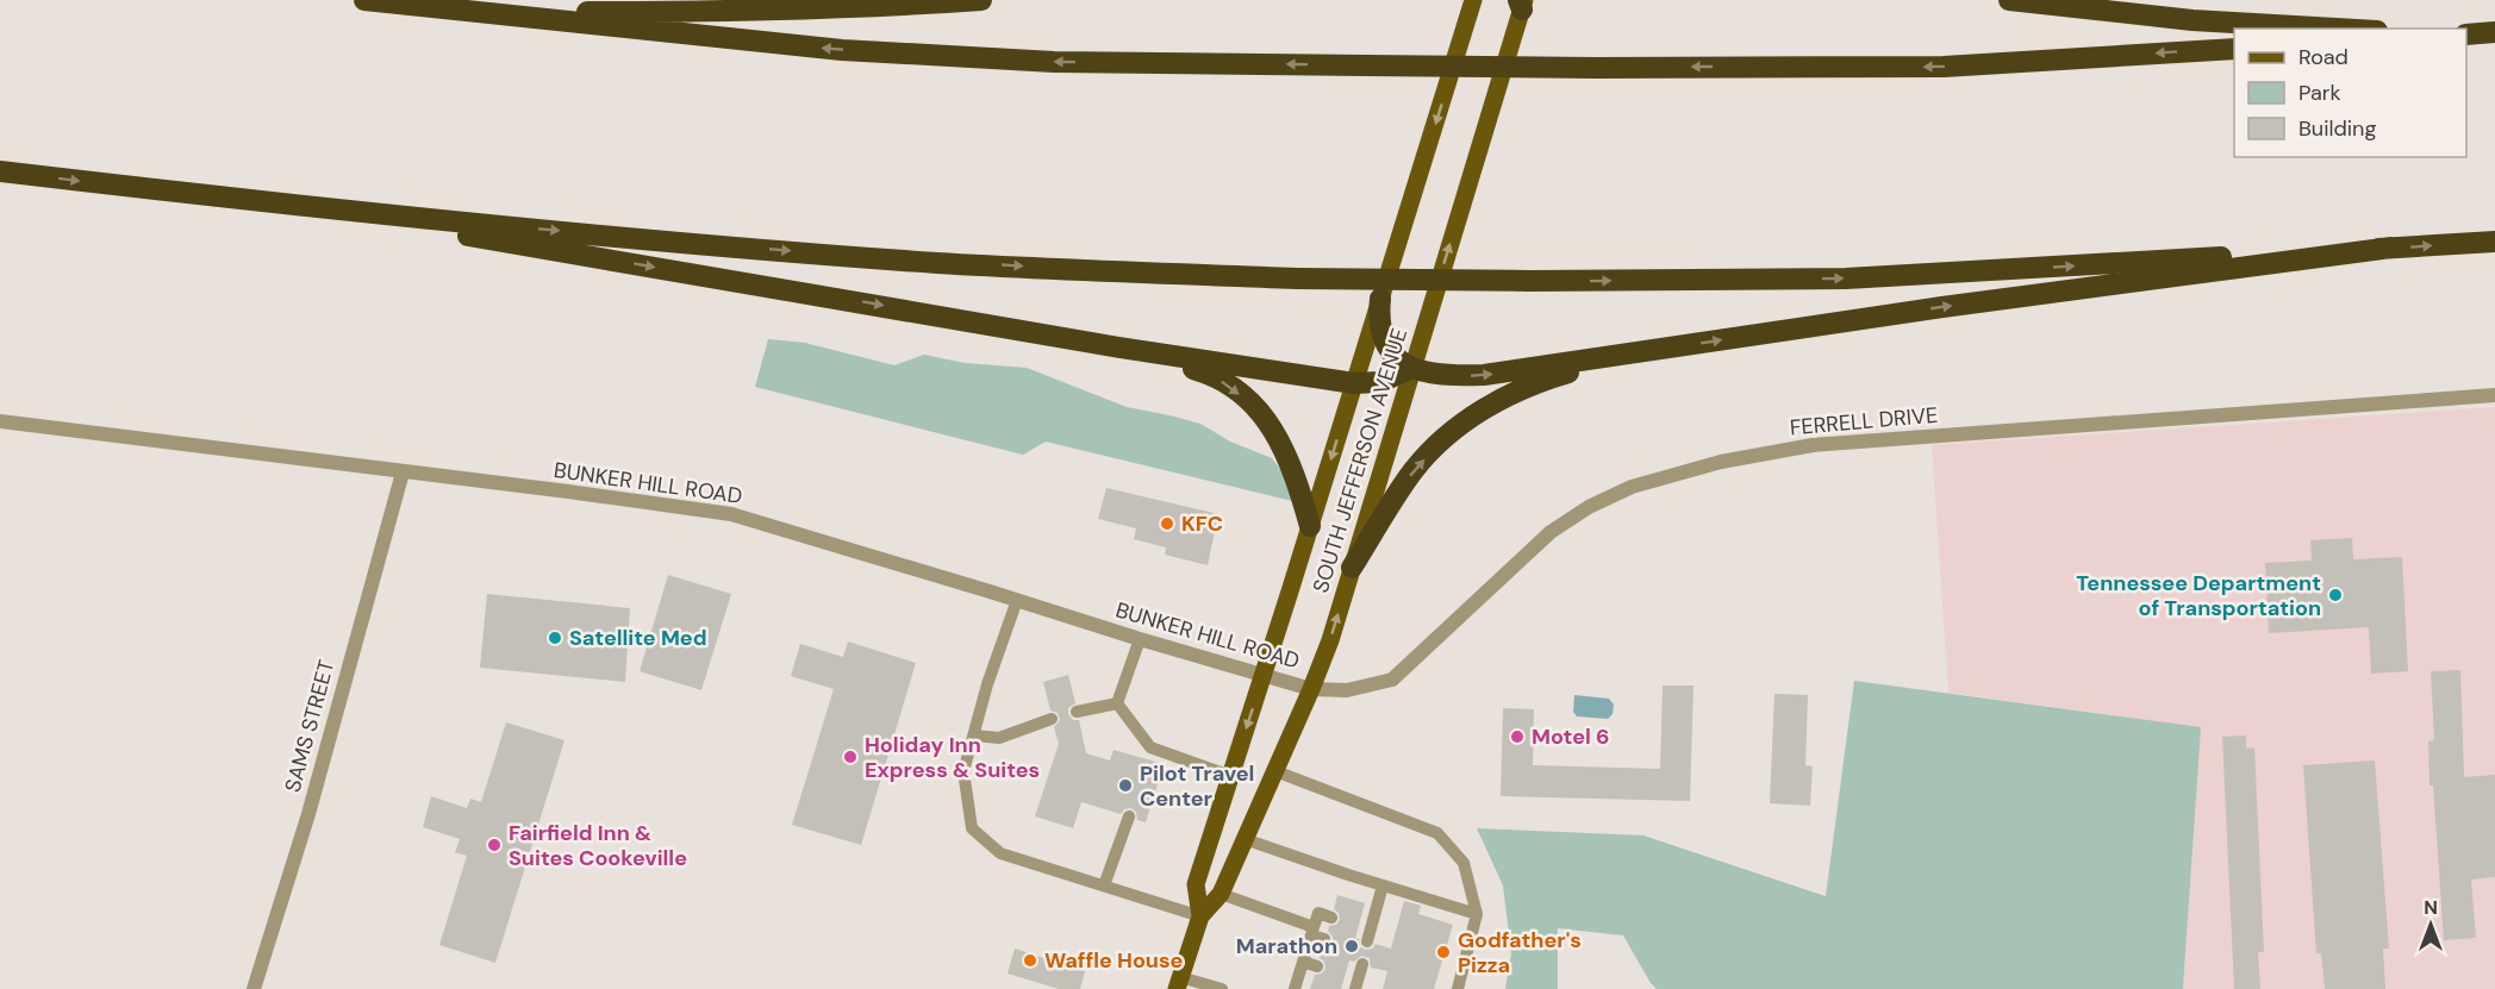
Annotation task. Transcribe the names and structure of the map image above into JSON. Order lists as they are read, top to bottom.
{
  "streets": {
    "main road": ["SOUTH JEFFERSON AVENUE"],
    "street": ["FERRELL DRIVE", "BUNKER HILL ROAD", "SAMS STREET"]
  },
  "crossings": [
    ["FERRELL DRIVE", "SOUTH JEFFERSON AVENUE"],
    ["FERRELL DRIVE", "BUNKER HILL ROAD"],
    ["SOUTH JEFFERSON AVENUE", "BUNKER HILL ROAD"],
    ["BUNKER HILL ROAD", "SAMS STREET"]
  ],
  "places": [
    "KFC",
    "Tennessee Department of Transportation",
    "Satellite Med",
    "Motel 6",
    "Holiday Inn Express & Suites",
    "Pilot Travel Center",
    "Fairfield Inn & Suites Cookeville",
    "Marathon",
    "Godfather's Pizza",
    "Waffle House"
  ],
  "legend": ["Road", "Park", "Building"],
  "north": "top"
}
